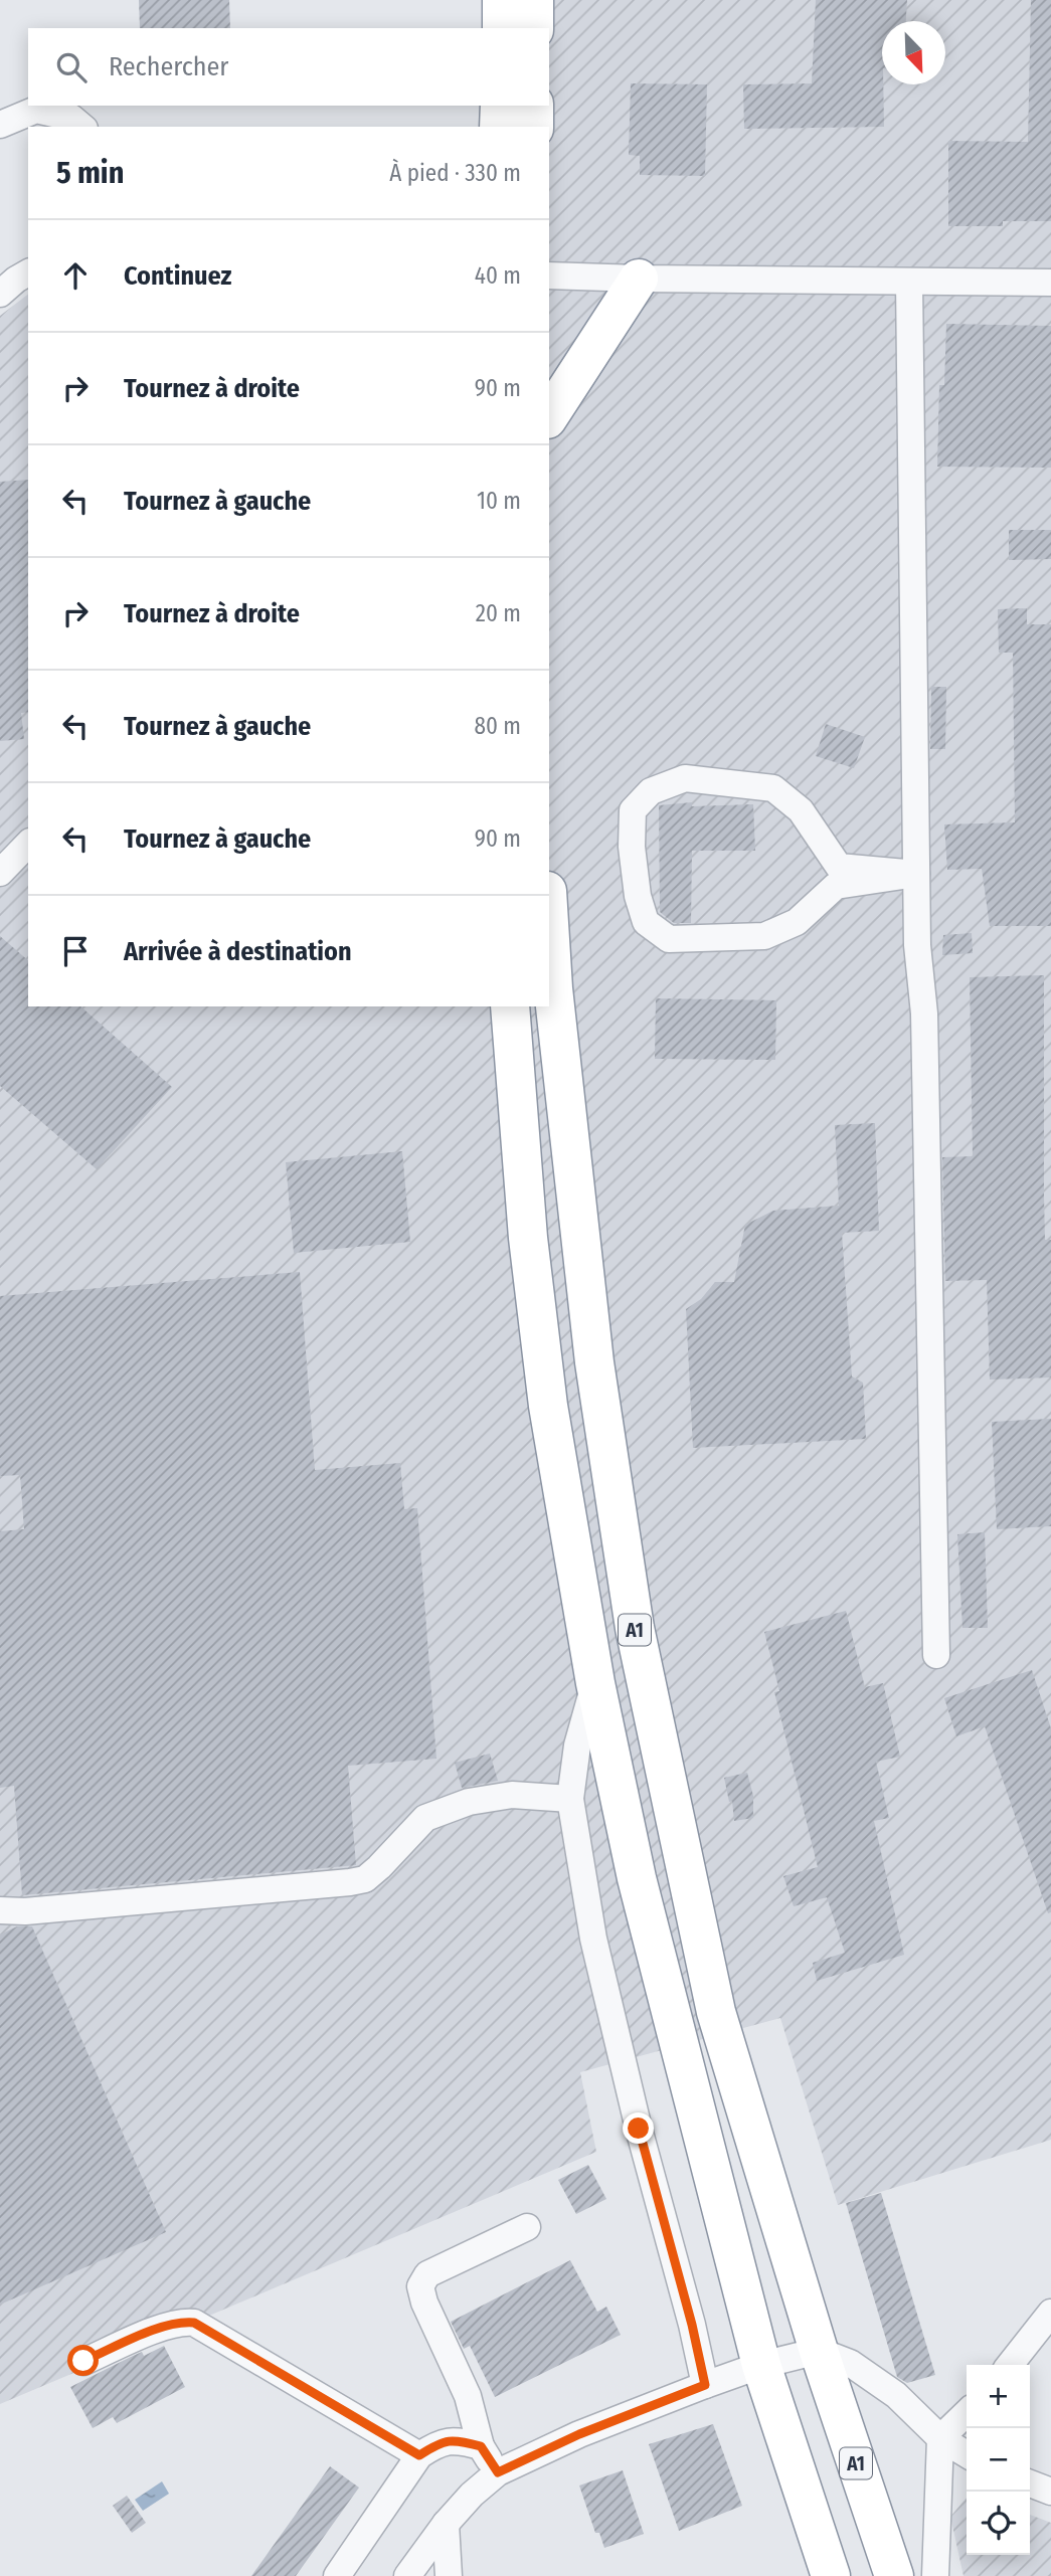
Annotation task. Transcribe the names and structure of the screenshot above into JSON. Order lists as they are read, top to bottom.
{
  "streets": {
    "highway": ["A1"]
  },
  "north": "bottom right",
  "page": {
    "search": "Rechercher",
    "heading": ["5 min", "À pied · 330 m"],
    "list": [
      ["Continuez", "40 m"],
      ["Tournez à droite", "90 m"],
      ["Tournez à gauche", "10 m"],
      ["Tournez à droite", "20 m"],
      ["Tournez à gauche", "80 m"],
      ["Tournez à gauche", "90 m"],
      "Arrivée à destination"
    ],
    "map_buttons": ["+", "−"]
  }
}
